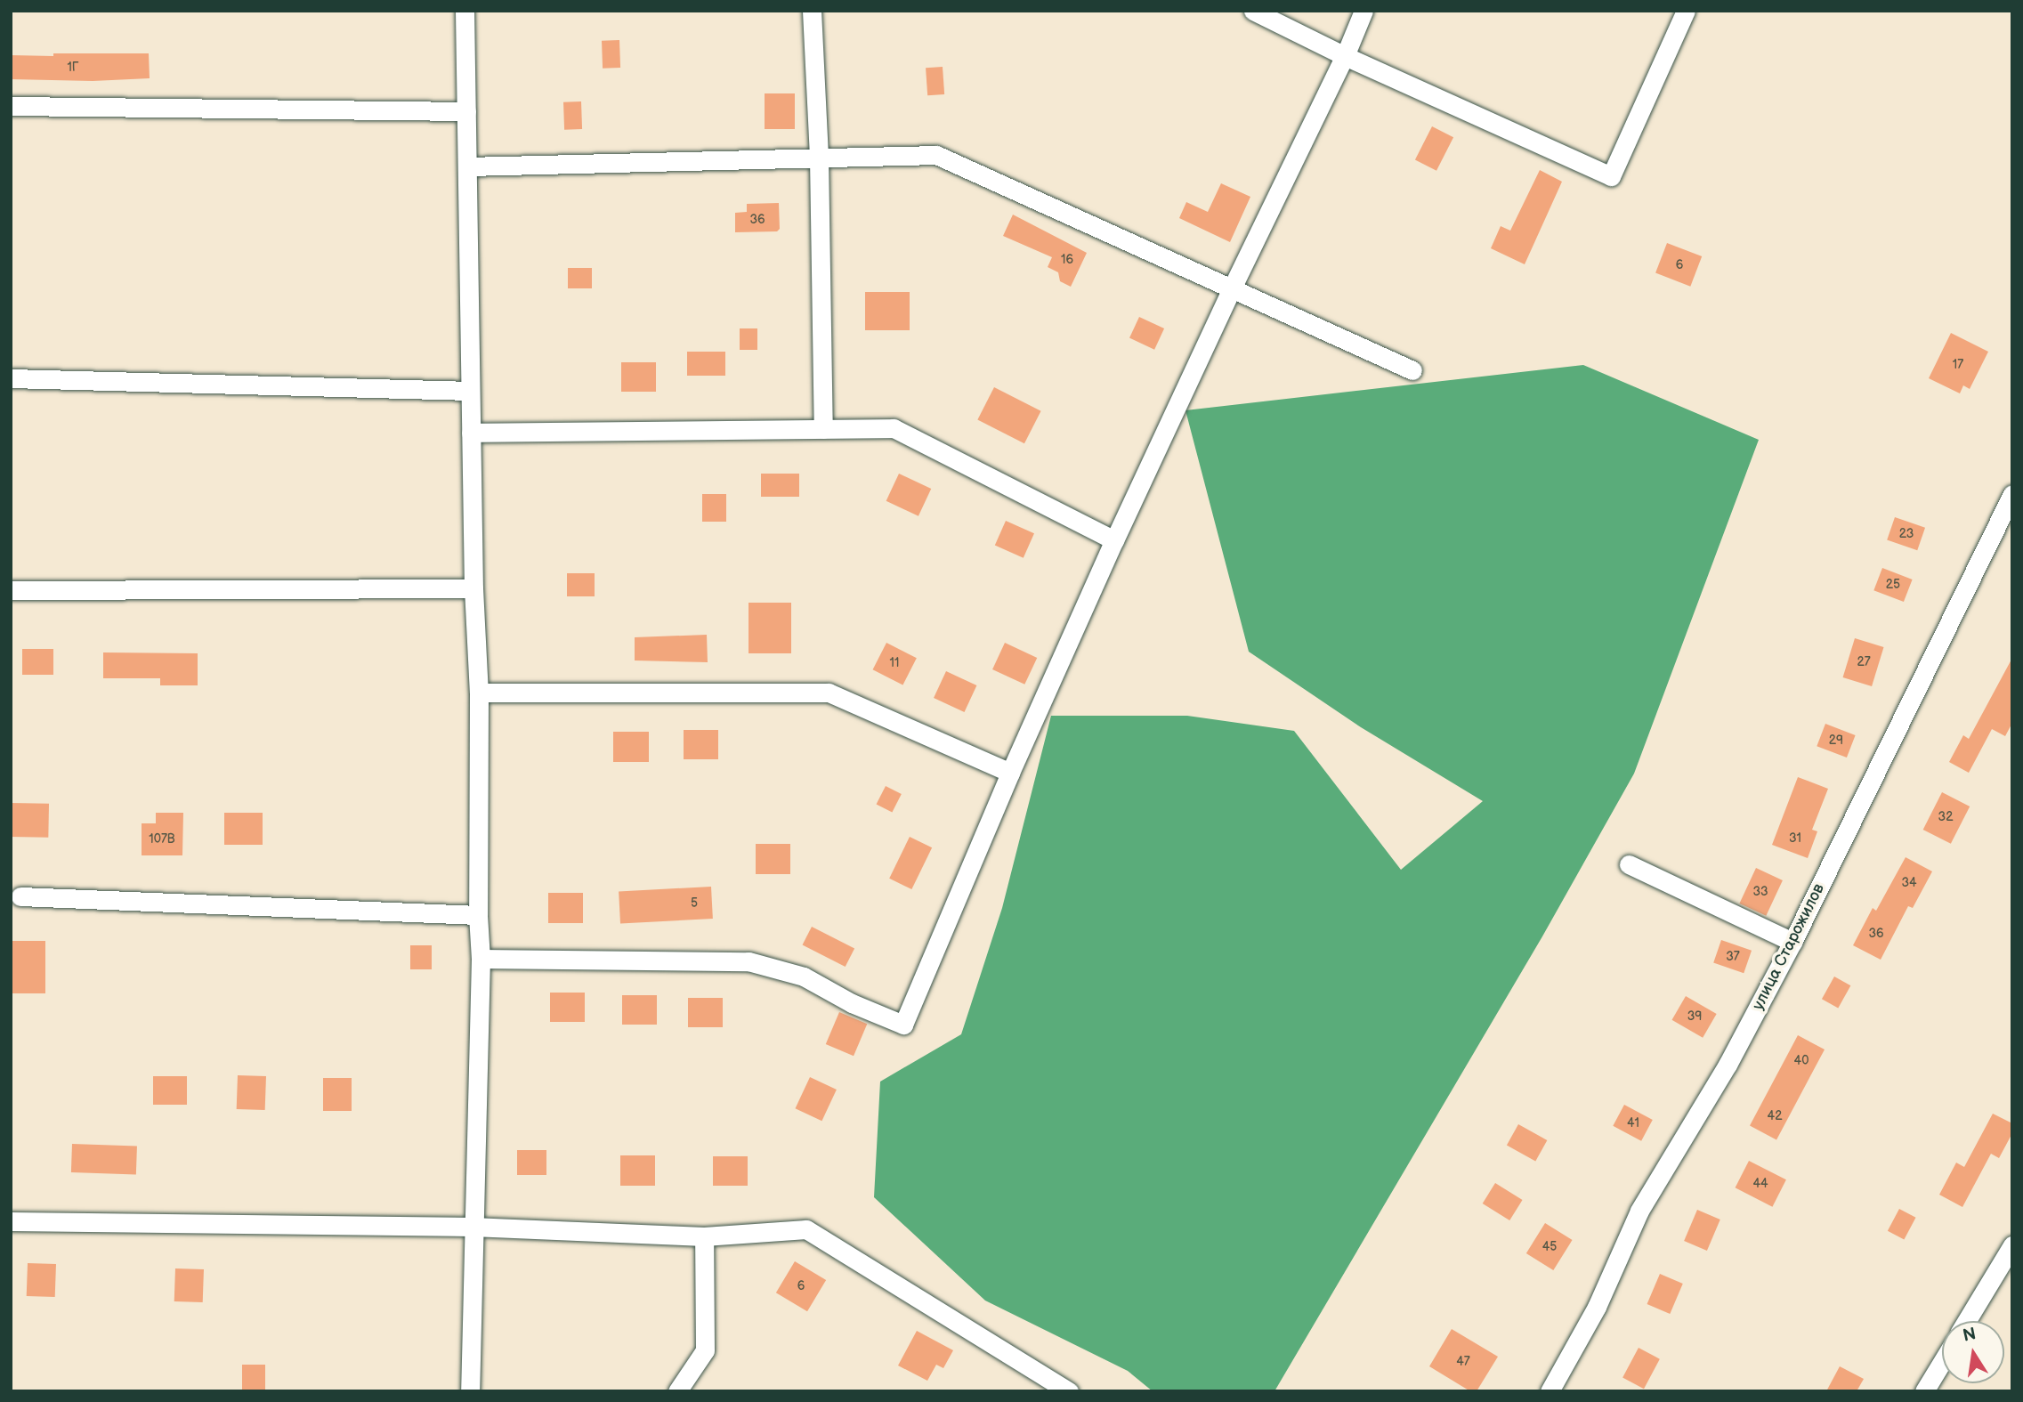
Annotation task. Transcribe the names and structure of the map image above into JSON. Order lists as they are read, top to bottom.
{
  "streets": {
    "street": ["улица Старожилов"]
  },
  "house_numbers": [
    "1Г",
    "36",
    "16",
    "6",
    "17",
    "23",
    "25",
    "27",
    "11",
    "29",
    "32",
    "31",
    "107В",
    "34",
    "33",
    "5",
    "36",
    "37",
    "39",
    "40",
    "42",
    "41",
    "44",
    "45",
    "6",
    "47"
  ],
  "north": "top"
}
